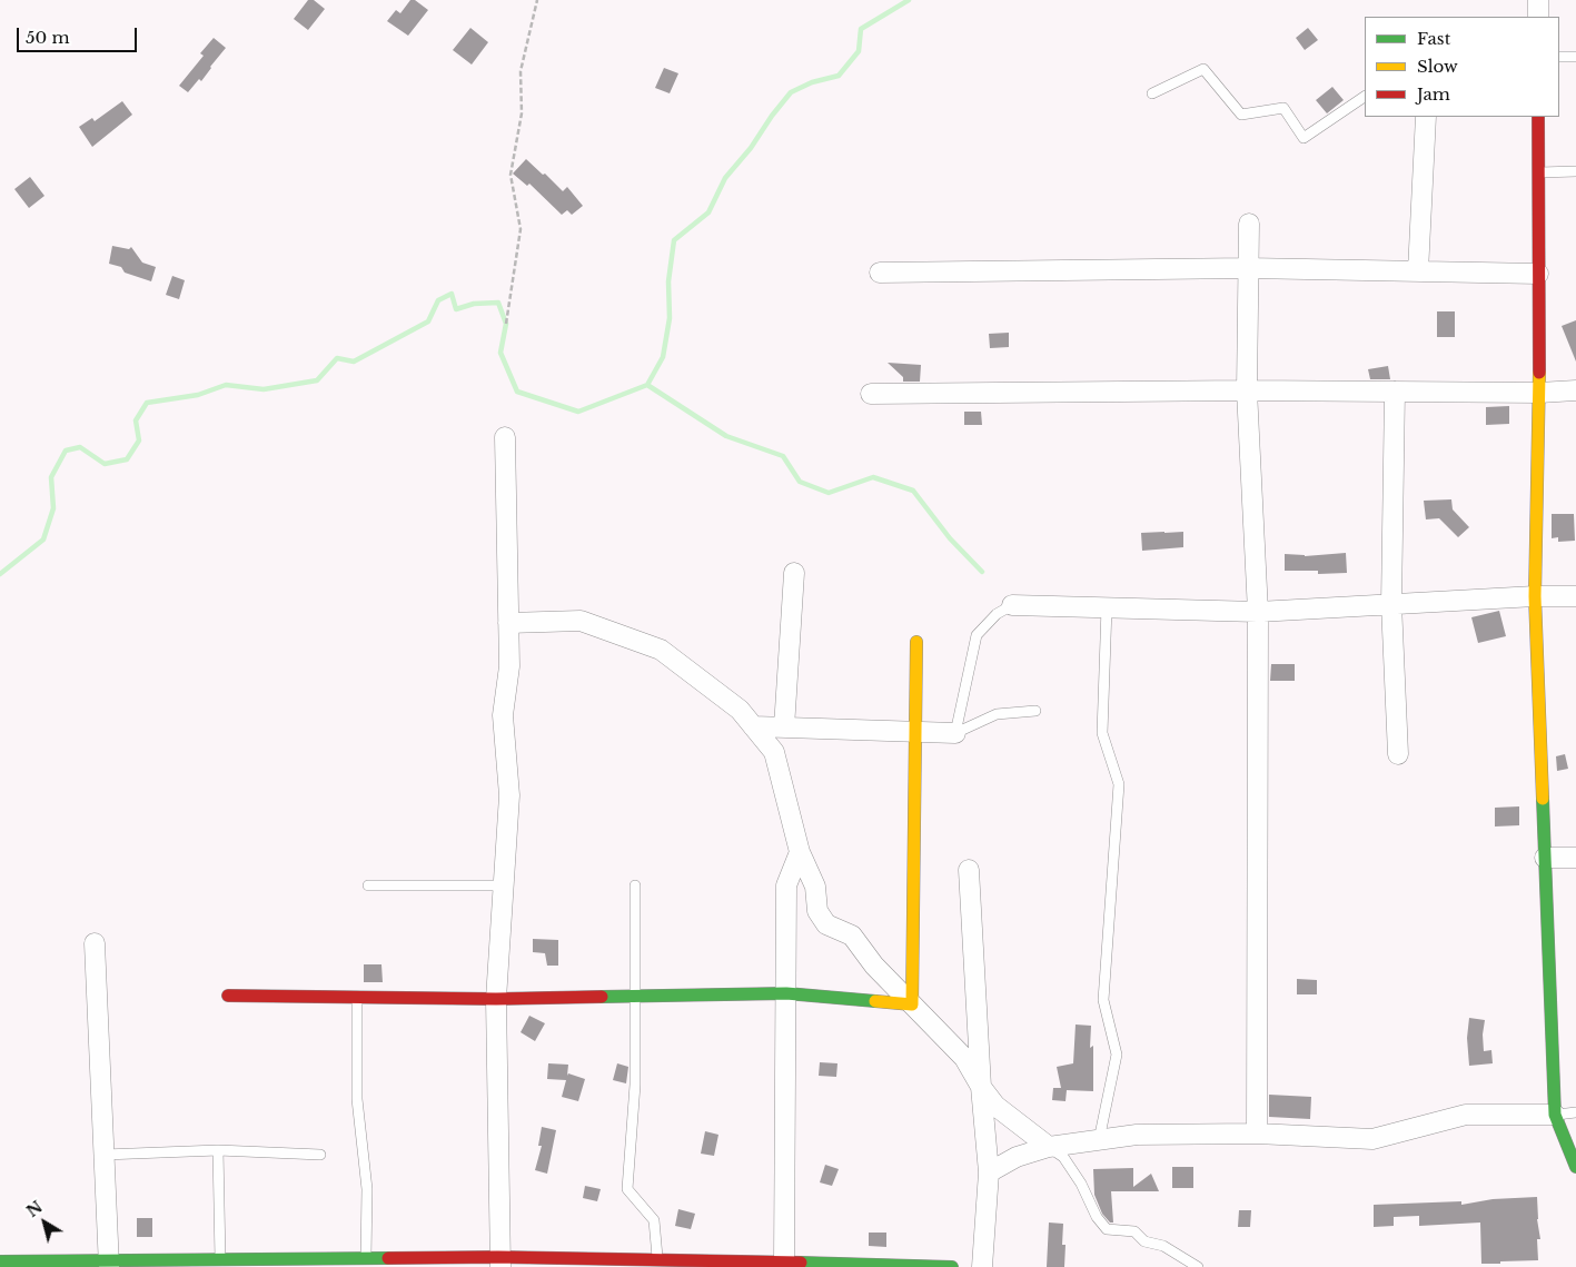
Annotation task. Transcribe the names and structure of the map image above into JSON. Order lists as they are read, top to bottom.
{
  "legend": ["Fast", "Slow", "Jam"],
  "scale_bar": "50 m",
  "north": "top left"
}
